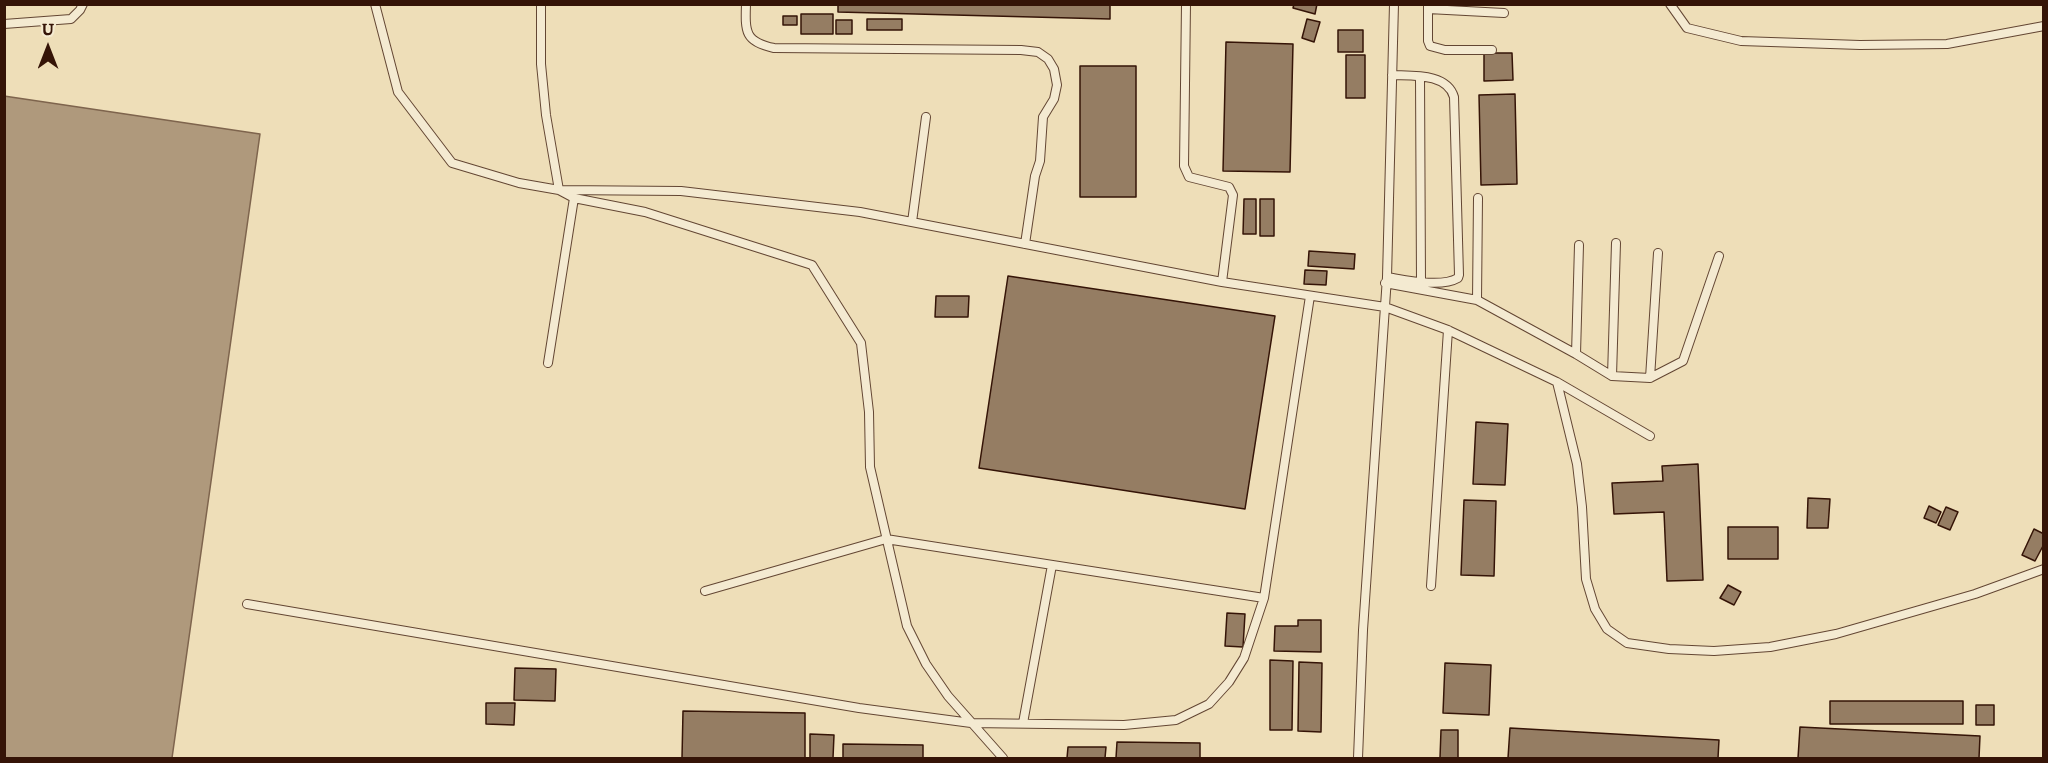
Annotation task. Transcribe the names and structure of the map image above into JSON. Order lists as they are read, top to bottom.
{
  "north": "top"
}
